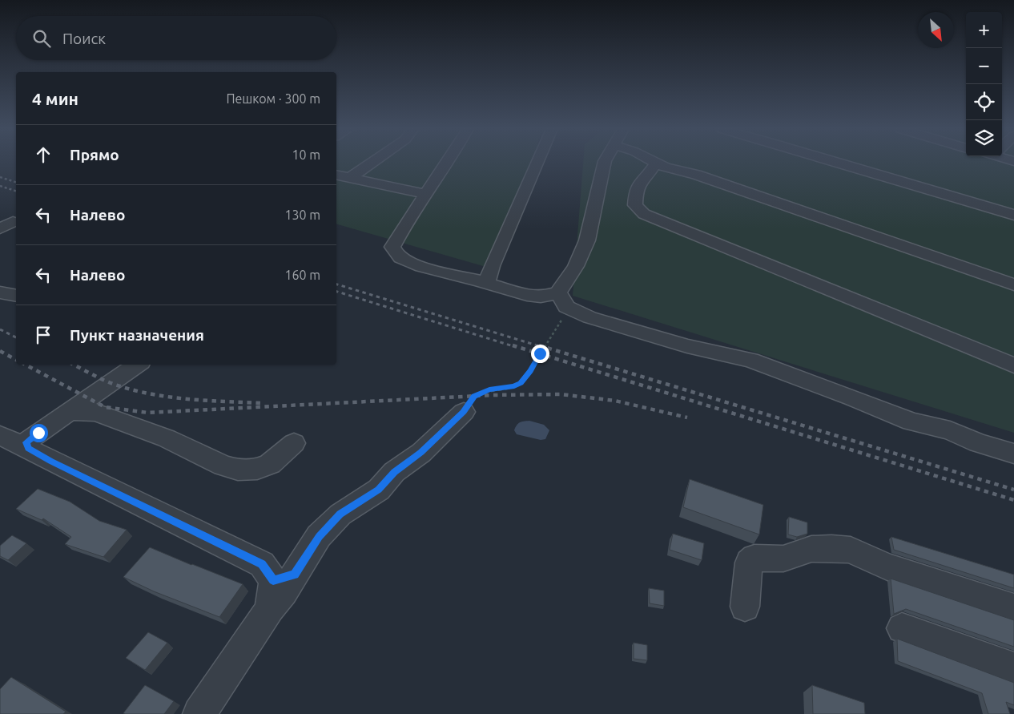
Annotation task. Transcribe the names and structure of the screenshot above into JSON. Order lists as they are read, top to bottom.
{
  "north": "bottom right",
  "page": {
    "map_buttons": ["+", "−"],
    "search": "Поиск",
    "heading": ["4 мин", "Пешком · 300 m"],
    "list": [
      ["Прямо", "10 m"],
      ["Налево", "130 m"],
      ["Налево", "160 m"],
      "Пункт назначения"
    ]
  }
}
